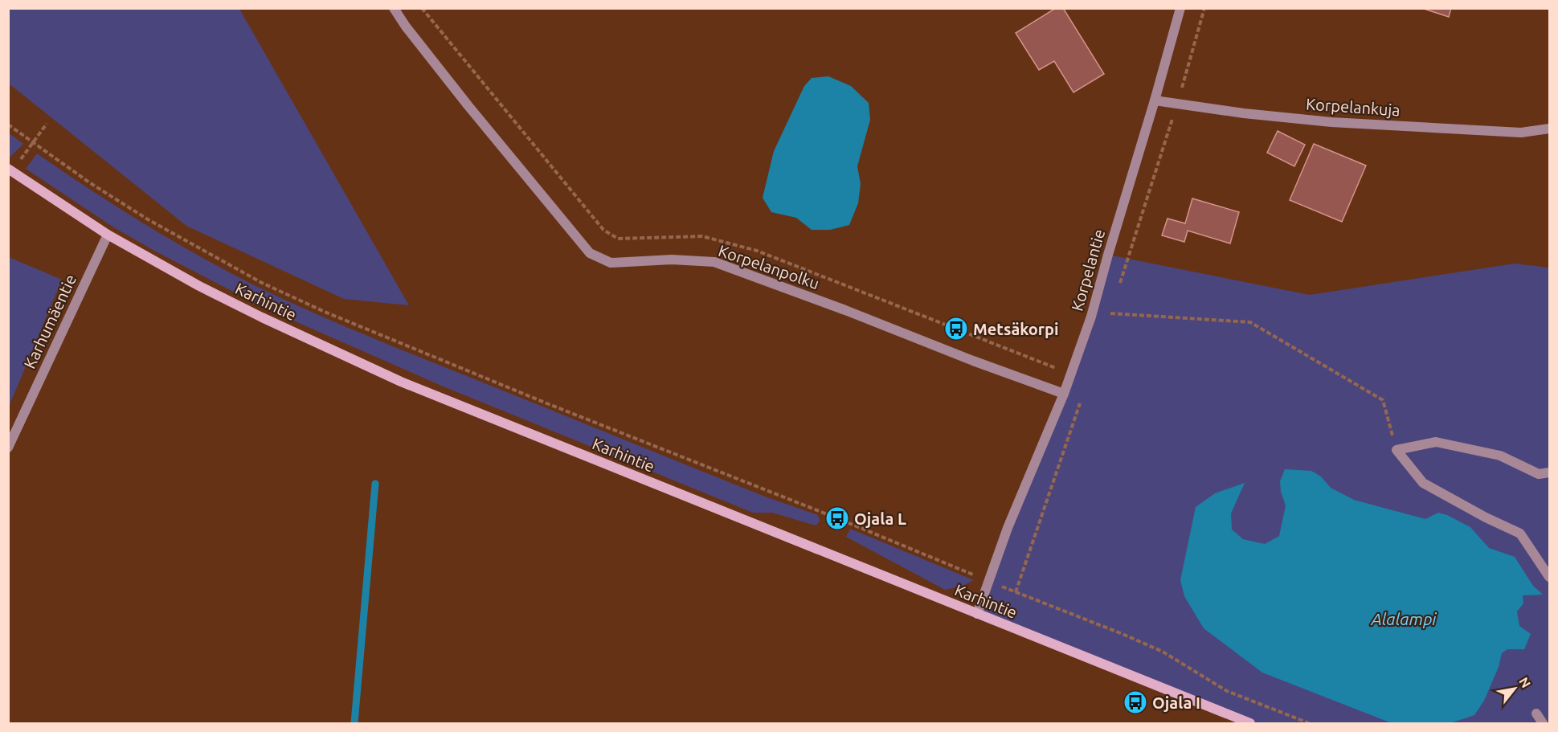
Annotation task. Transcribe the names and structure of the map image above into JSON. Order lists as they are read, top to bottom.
{
  "streets": {
    "street": [
      "Korpelankuja",
      "Korpelanpolku",
      "Korpelantie",
      "Karhintie",
      "Karhumäentie"
    ]
  },
  "crossings": [
    ["Korpelankuja", "Korpelantie"],
    ["Korpelanpolku", "Korpelantie"],
    ["Korpelantie", "Karhintie"],
    ["Karhintie", "Karhumäentie"]
  ],
  "water": ["Alalampi"],
  "places": {
    "bus stop": ["Metsäkorpi", "Ojala L", "Ojala I"]
  },
  "north": "top right"
}
